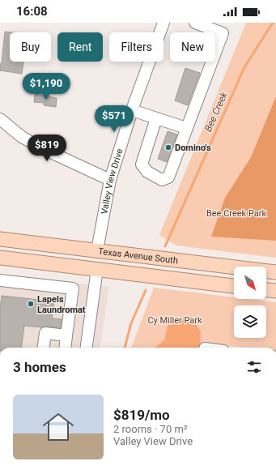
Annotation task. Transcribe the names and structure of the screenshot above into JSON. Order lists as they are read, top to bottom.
{
  "streets": {
    "main road": ["Texas Avenue South"],
    "street": ["Valley View Drive"]
  },
  "crossings": [
    ["Valley View Drive", "Texas Avenue South"]
  ],
  "water": ["Bee Creek"],
  "parks": ["Bee Creek Park", "Cy Miller Park"],
  "places": ["Domino's", "Lapels Laundromat"],
  "north": "bottom right",
  "page": {
    "status": "16:08",
    "chip": [
      "Buy",
      "Rent",
      "Filters",
      "New"
    ],
    "price": ["$1,190", "$571", "$819"],
    "heading": "3 homes",
    "list": [
      {
        "name": "$819/mo",
        "note": "2 rooms · 70 m² · Valley View Drive"
      }
    ]
  }
}
